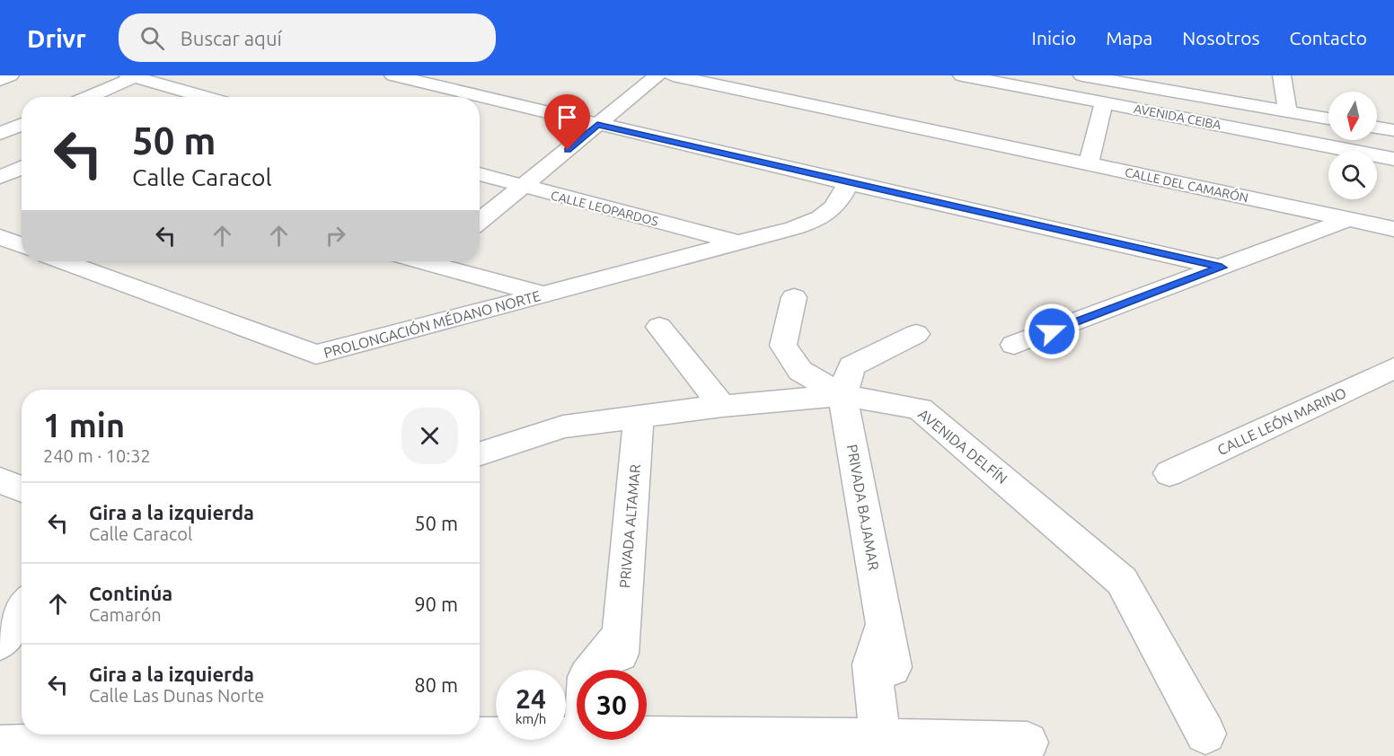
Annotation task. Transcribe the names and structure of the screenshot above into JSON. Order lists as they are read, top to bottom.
{
  "streets": {
    "street": [
      "AVENIDA CEIBA",
      "CALLE DEL CAMARÓN",
      "CALLE LEOPARDOS",
      "PROLONGACIÓN MÉDANO NORTE",
      "CALLE LEÓN MARINO",
      "AVENIDA DELFÍN",
      "PRIVADA BAJAMAR",
      "PRIVADA ALTAMAR"
    ]
  },
  "crossings": [
    ["CALLE LEOPARDOS", "PROLONGACIÓN MÉDANO NORTE"],
    ["AVENIDA DELFÍN", "PRIVADA BAJAMAR"],
    ["AVENIDA DELFÍN", "PRIVADA ALTAMAR"]
  ],
  "north": "bottom",
  "page": {
    "header": "Drivr",
    "search": "Buscar aquí",
    "nav": [
      "Inicio",
      "Mapa",
      "Nosotros",
      "Contacto"
    ],
    "turn": ["50 m", "Calle Caracol"],
    "heading": ["1 min", "240 m · 10:32"],
    "list": [
      {
        "name": "Gira a la izquierda",
        "note": "Calle Caracol",
        "value": "50 m"
      },
      {
        "name": "Continúa",
        "note": "Camarón",
        "value": "90 m"
      },
      {
        "name": "Gira a la izquierda",
        "note": "Calle Las Dunas Norte",
        "value": "80 m"
      }
    ],
    "speed": "24 km/h",
    "limit": "30"
  }
}
